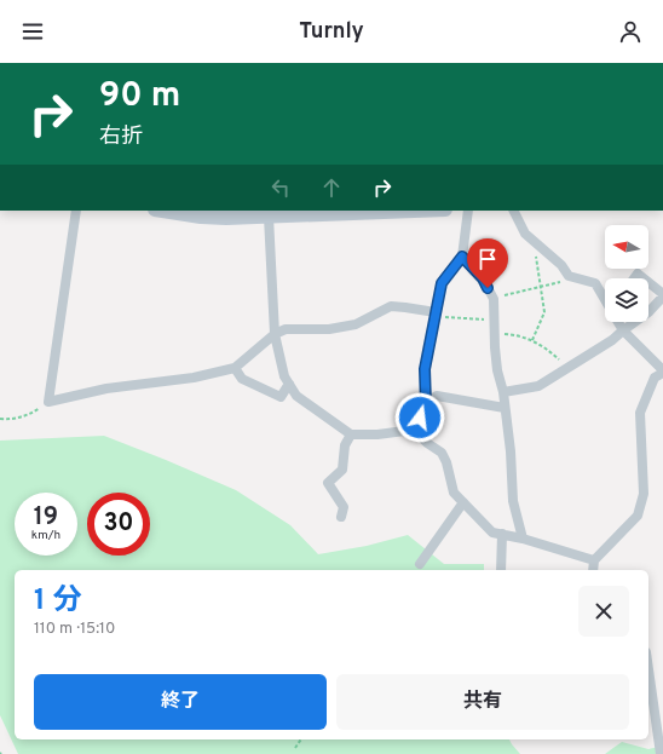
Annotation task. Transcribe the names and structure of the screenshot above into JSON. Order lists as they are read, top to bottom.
{
  "north": "left",
  "page": {
    "header": "Turnly",
    "turn": ["90 m", "右折"],
    "speed": "19 km/h",
    "limit": "30",
    "heading": ["1 分", "110 m · 15:10"],
    "buttons": ["終了", "共有"]
  }
}
